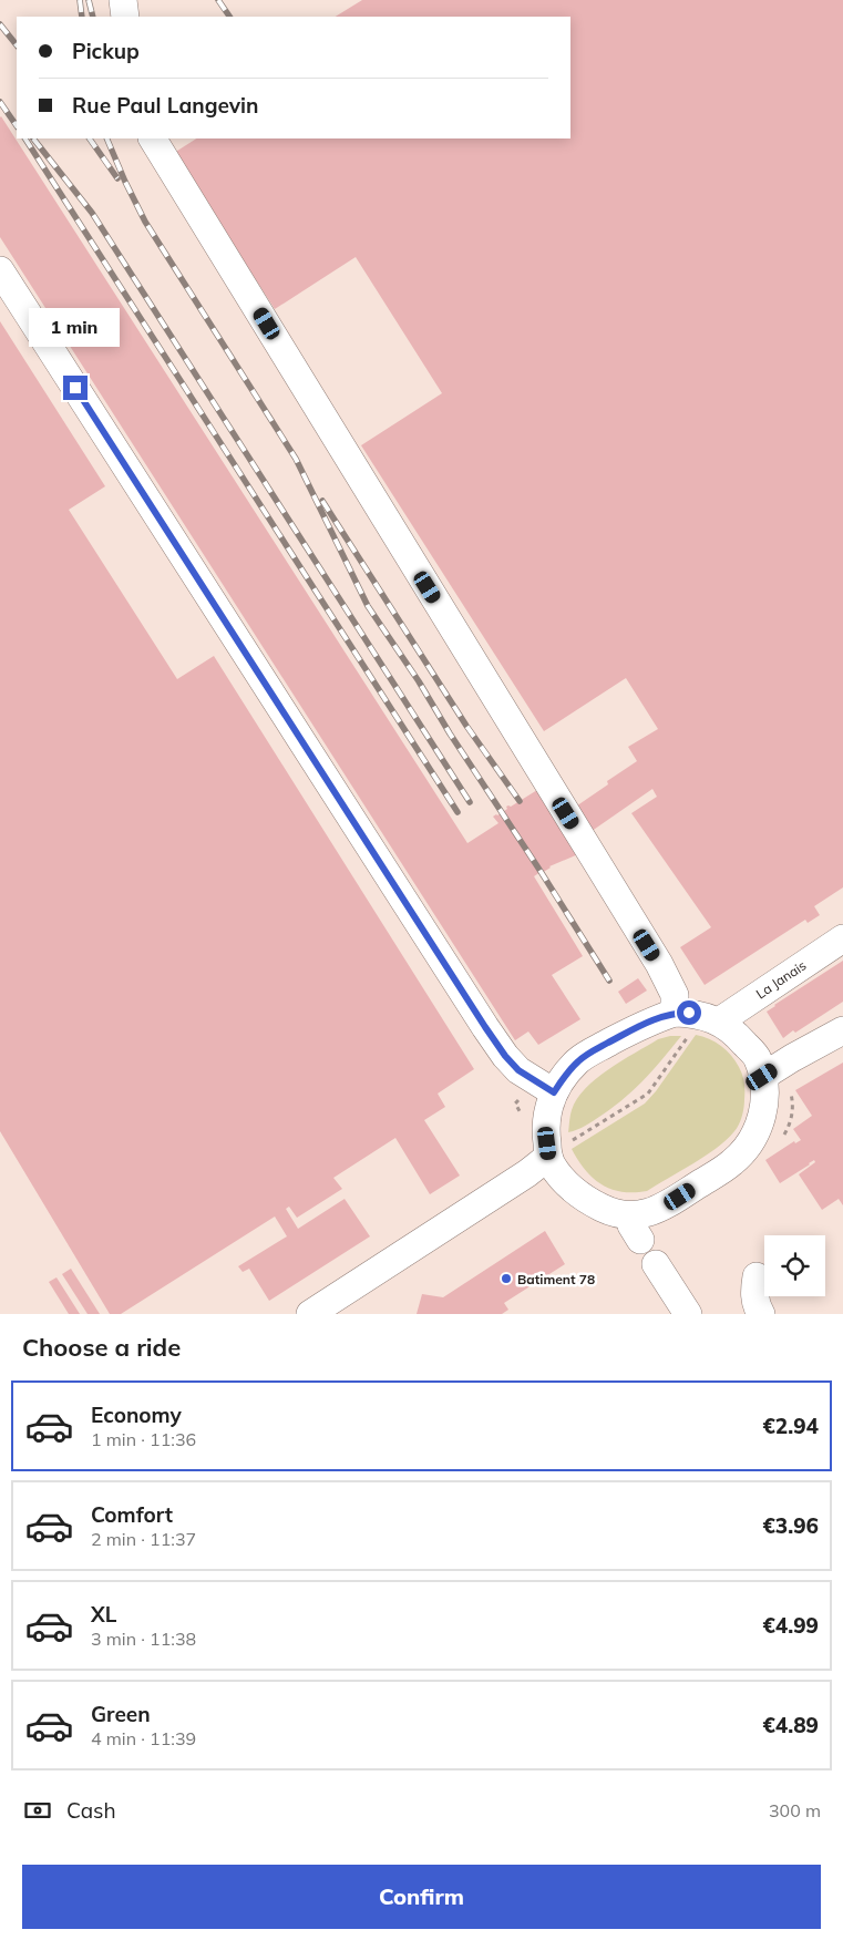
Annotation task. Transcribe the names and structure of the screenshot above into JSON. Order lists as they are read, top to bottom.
{
  "streets": {
    "lane": ["La Janais"]
  },
  "places": ["Batiment 78"],
  "page": {
    "banner": ["Pickup", "Rue Paul Langevin"],
    "bubble": "1 min",
    "heading": "Choose a ride",
    "list": [
      {
        "name": "Economy",
        "note": "1 min · 11:36",
        "value": "€2.94"
      },
      {
        "name": "Comfort",
        "note": "2 min · 11:37",
        "value": "€3.96"
      },
      {
        "name": "XL",
        "note": "3 min · 11:38",
        "value": "€4.99"
      },
      {
        "name": "Green",
        "note": "4 min · 11:39",
        "value": "€4.89"
      }
    ],
    "pay": ["Cash", "300 m"],
    "buttons": "Confirm"
  }
}
